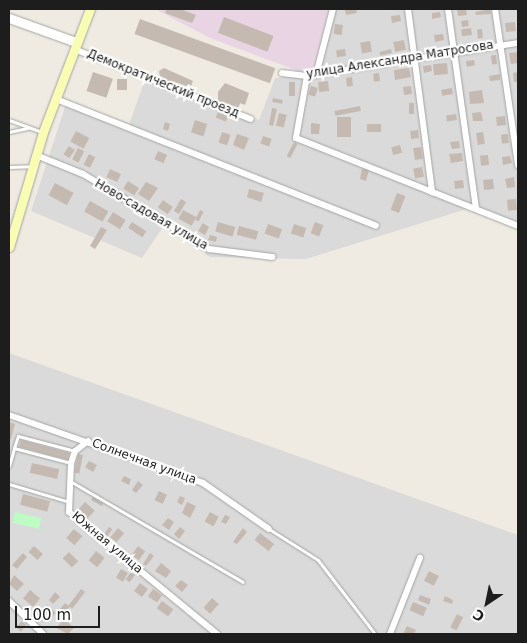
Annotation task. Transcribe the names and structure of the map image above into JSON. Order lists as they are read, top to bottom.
{
  "streets": {
    "main road": ["Демократический проезд"],
    "street": [
      "улица Александра Матросова",
      "Ново-садовая улица",
      "Солнечная улица",
      "Южная улица"
    ]
  },
  "crossings": [
    ["Солнечная улица", "Южная улица"]
  ],
  "scale_bar": "100 m",
  "north": "bottom left"
}
